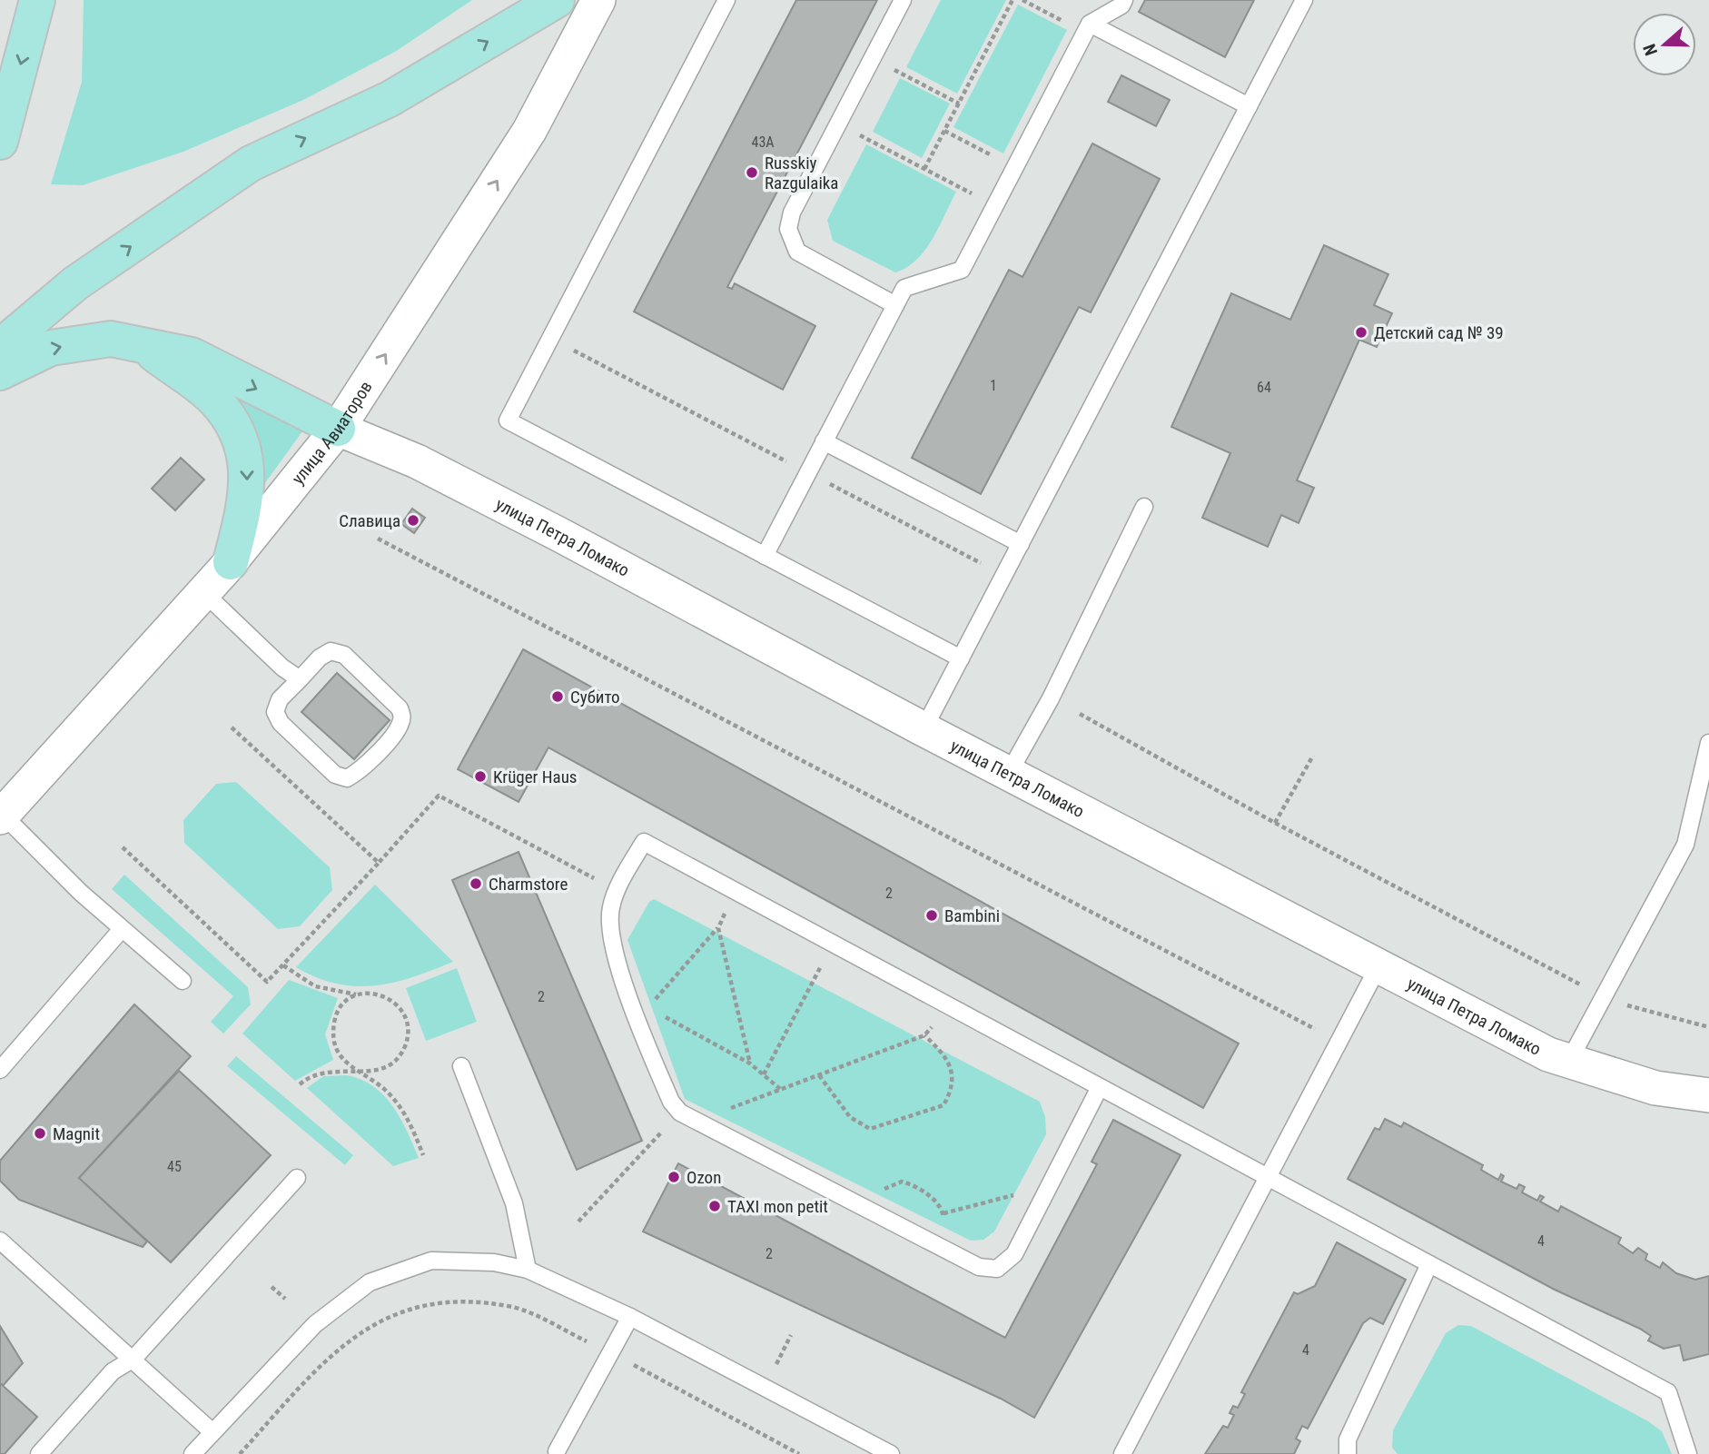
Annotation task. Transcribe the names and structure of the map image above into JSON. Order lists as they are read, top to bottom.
{
  "streets": {
    "street": ["улица Авиаторов", "улица Петра Ломако"]
  },
  "crossings": [
    ["улица Авиаторов", "улица Петра Ломако"]
  ],
  "one_way": ["улица Авиаторов"],
  "places": [
    "Russkiy Razgulaika",
    "Детский сад № 39",
    "Славица",
    "Субито",
    "Krüger Haus",
    "Charmstore",
    "Bambini",
    "Magnit",
    "Ozon",
    "TAXI mon petit"
  ],
  "house_numbers": [
    "43А",
    "1",
    "64",
    "2",
    "2",
    "45",
    "4",
    "2",
    "4"
  ],
  "north": "left"
}
